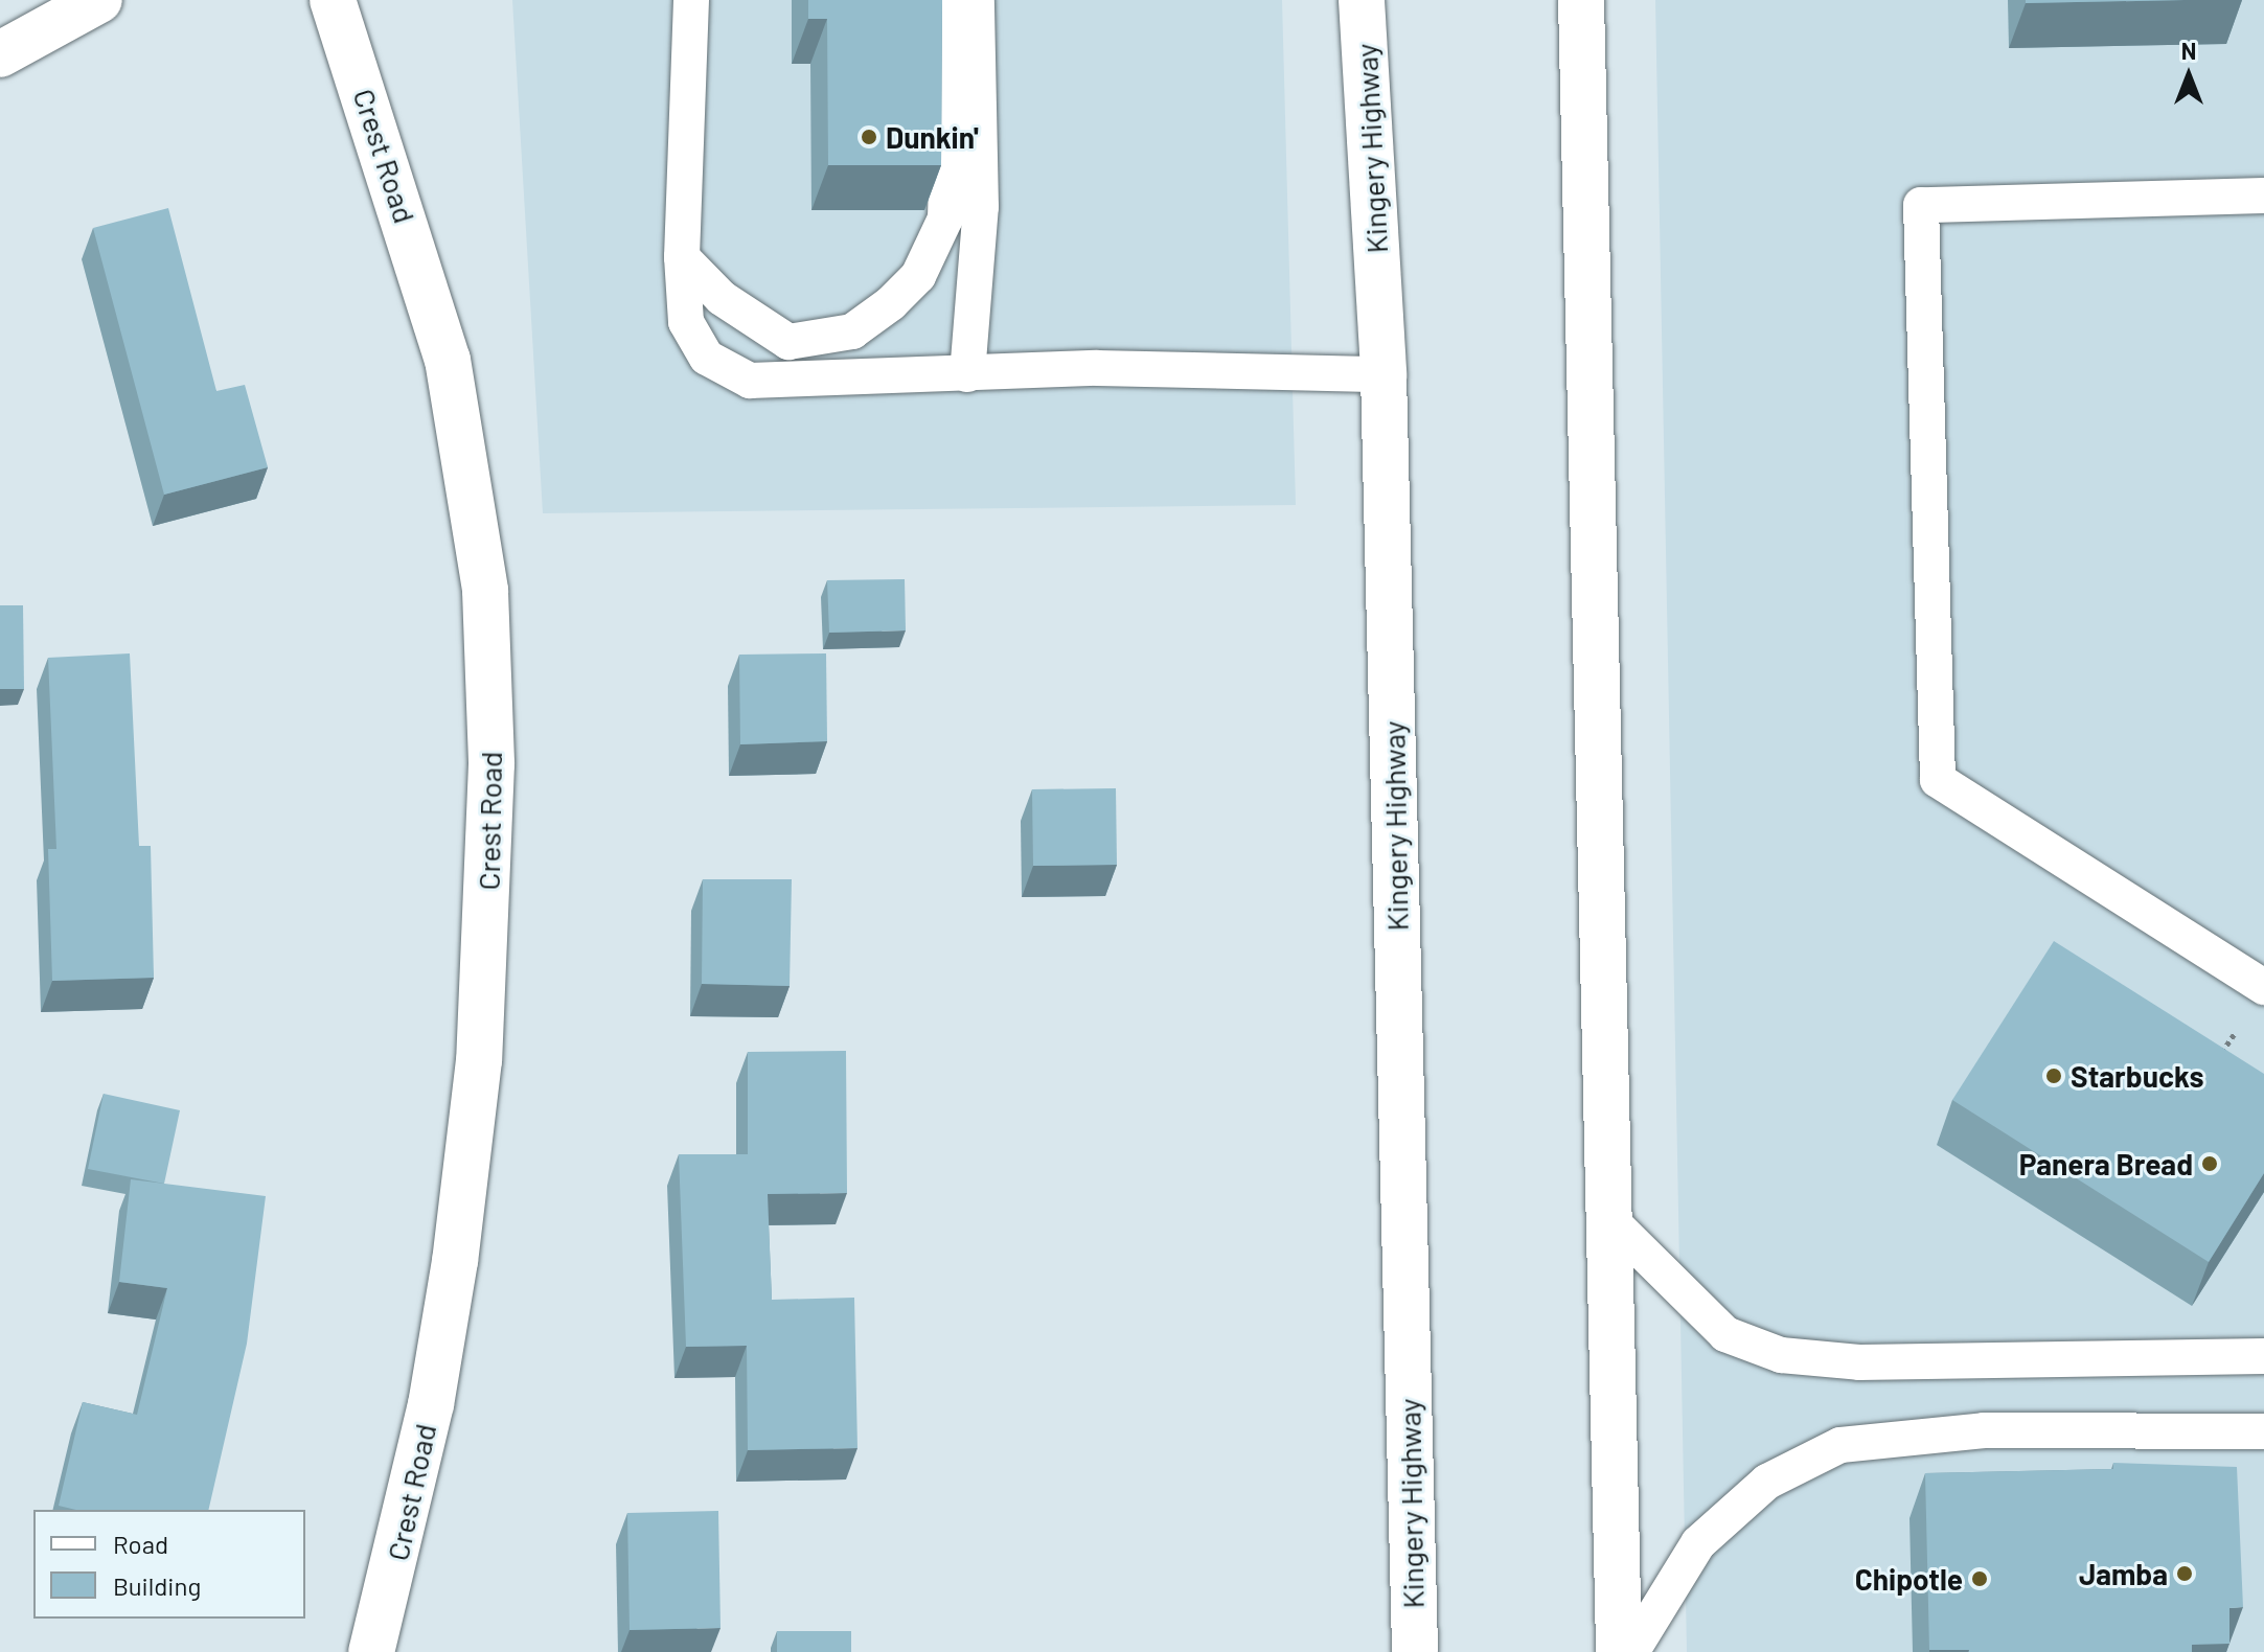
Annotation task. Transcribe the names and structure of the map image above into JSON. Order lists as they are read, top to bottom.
{
  "streets": {
    "main road": ["Kingery Highway", "Crest Road"]
  },
  "places": [
    "Dunkin'",
    "Starbucks",
    "Panera Bread",
    "Jamba",
    "Chipotle"
  ],
  "legend": ["Road", "Building"],
  "north": "top"
}
